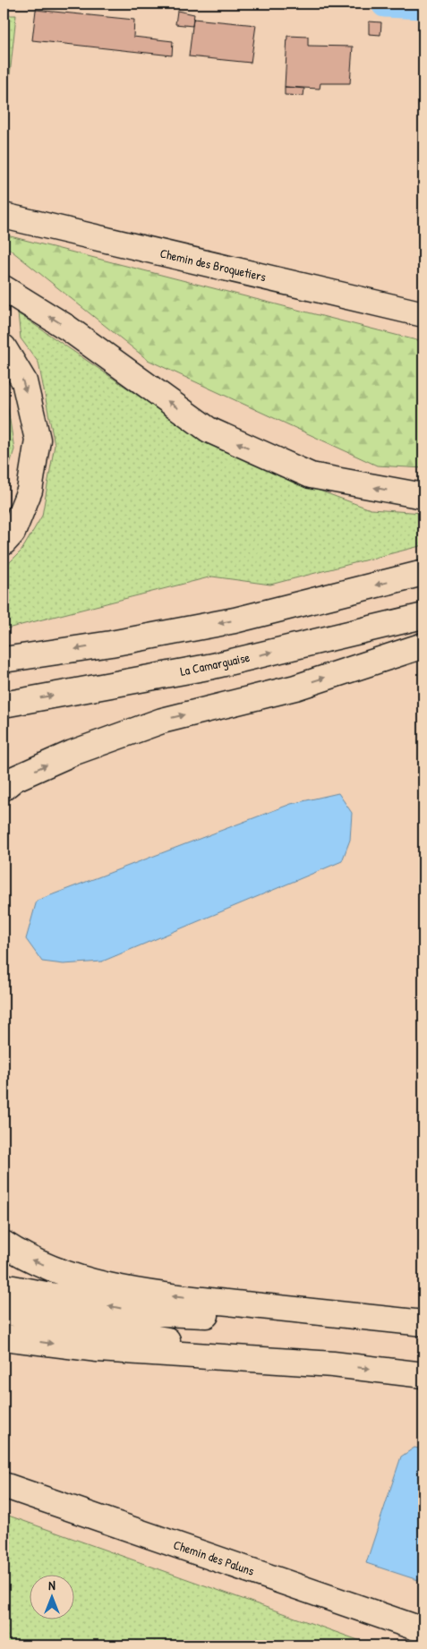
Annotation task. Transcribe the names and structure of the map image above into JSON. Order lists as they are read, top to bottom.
{
  "streets": {
    "main road": ["Chemin des Broquetiers", "La Camarguaise", "Chemin des Paluns"]
  },
  "north": "top"
}
